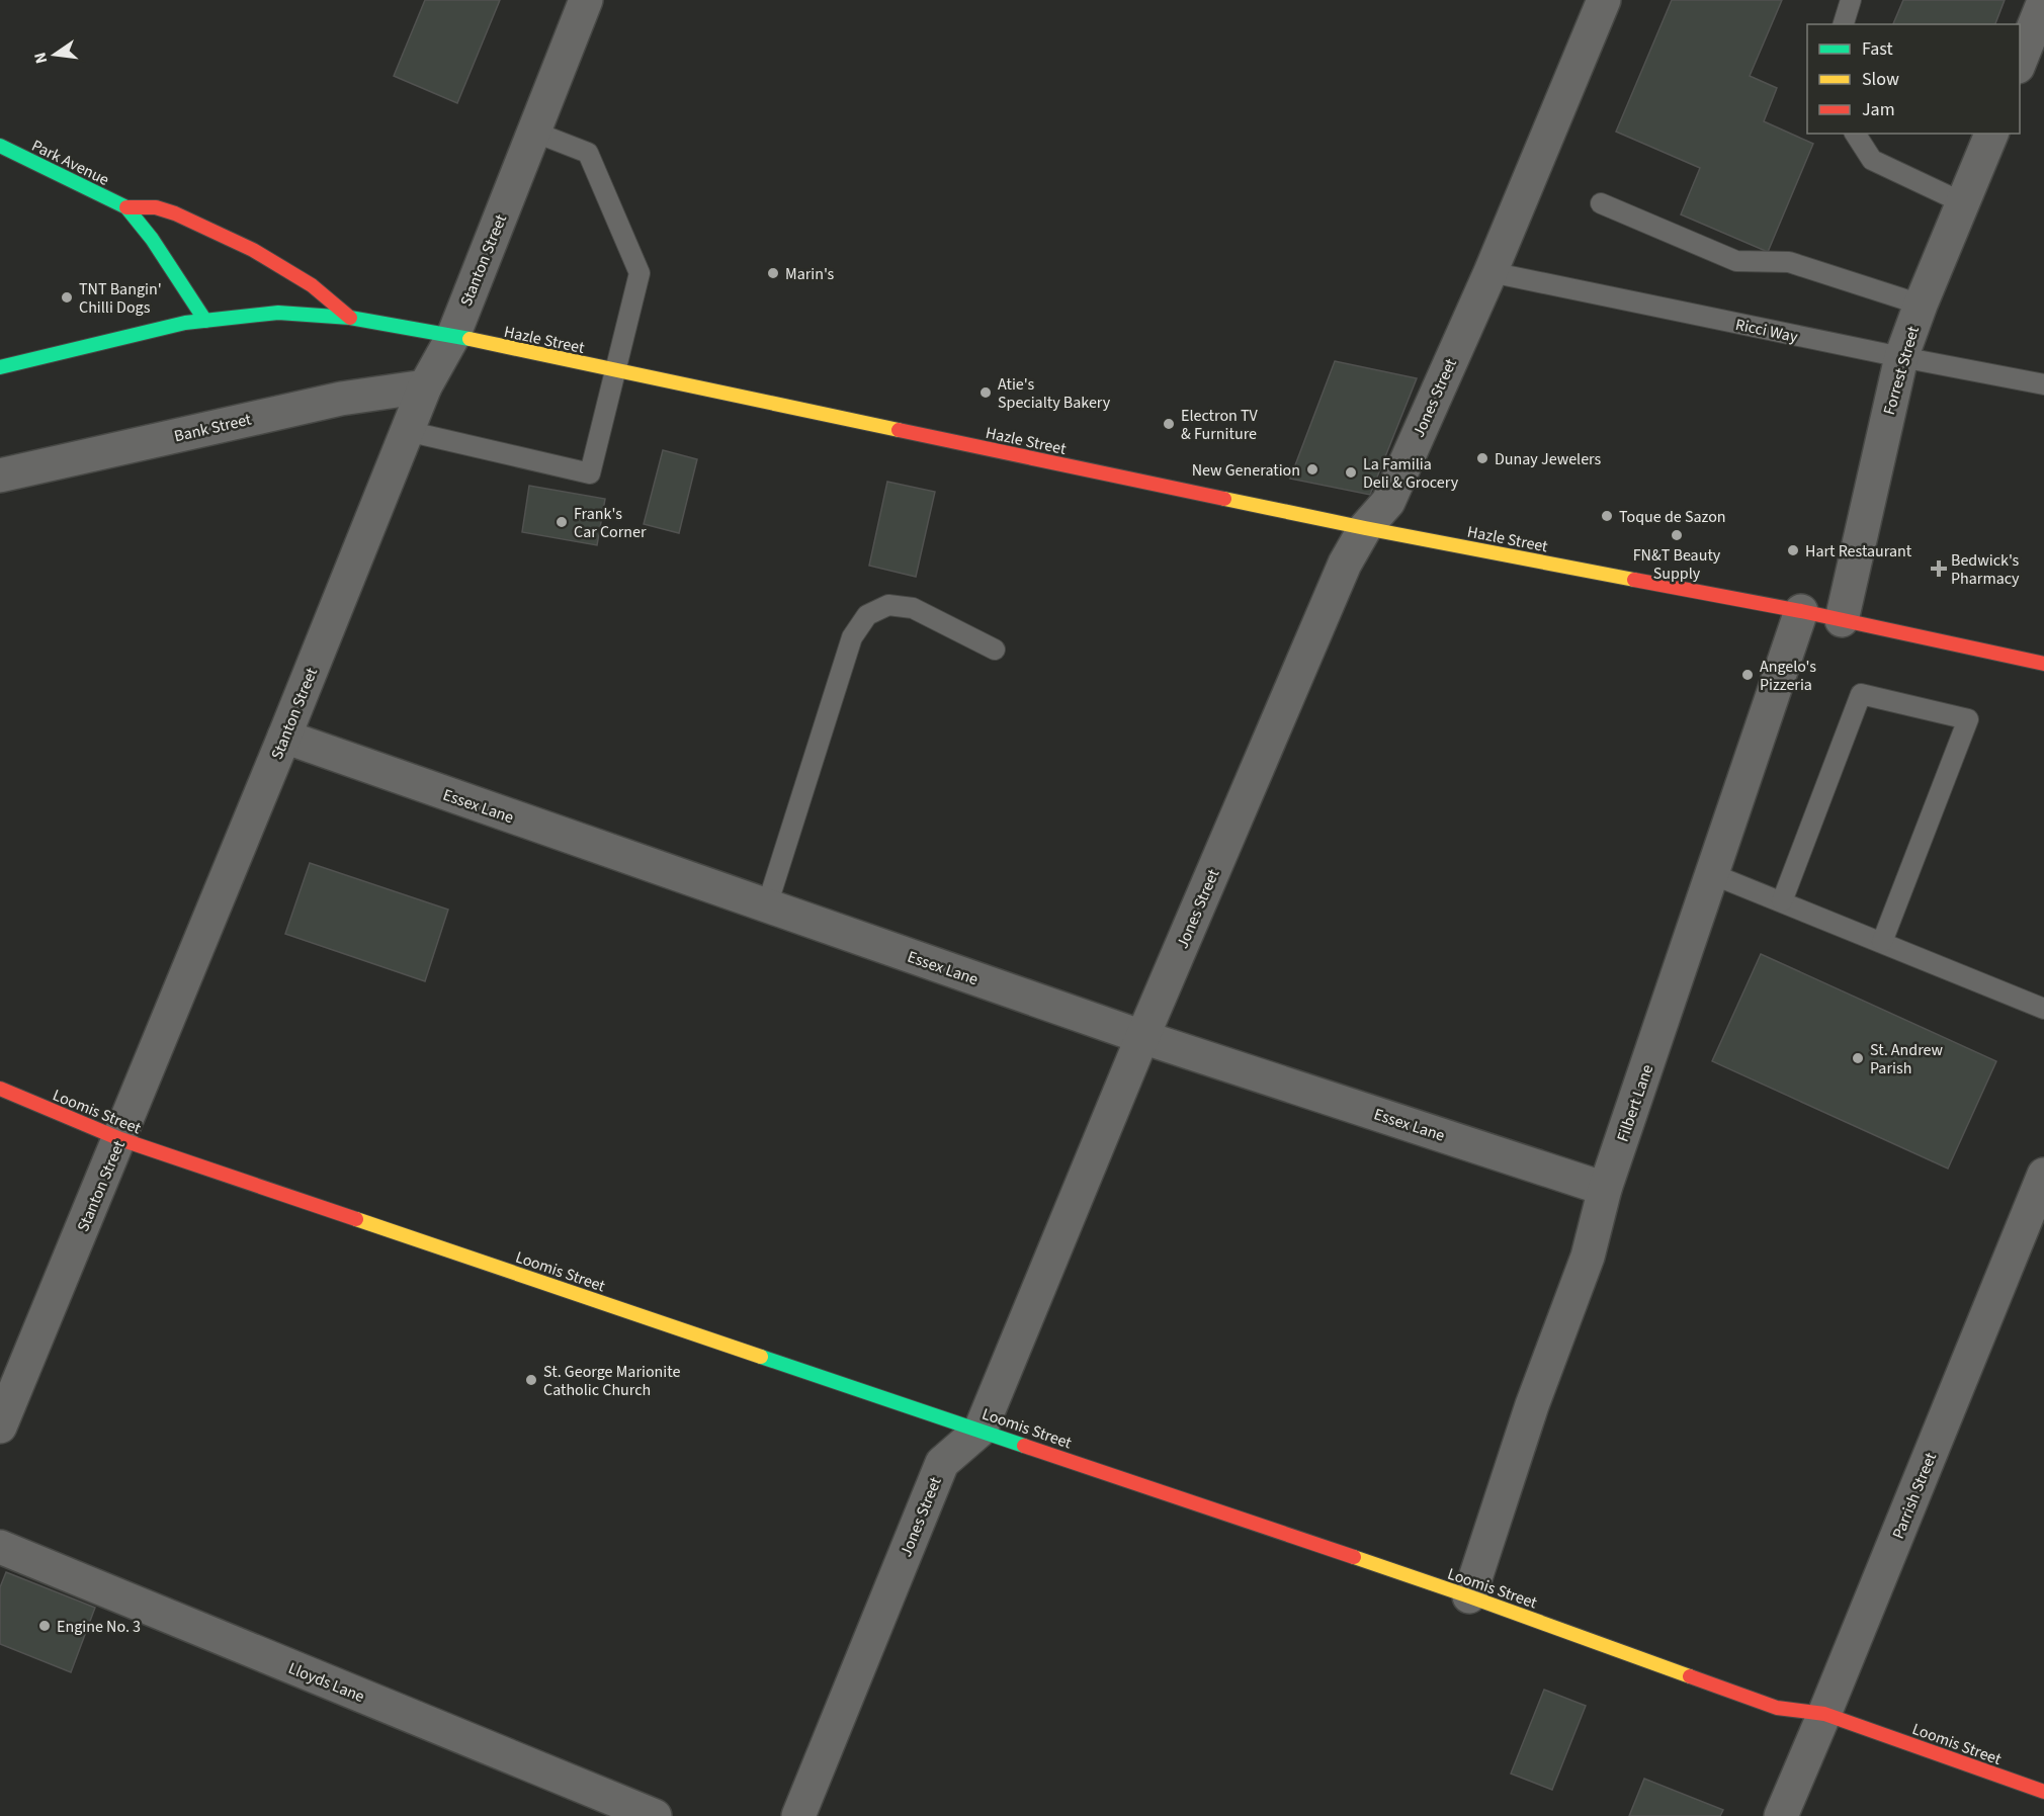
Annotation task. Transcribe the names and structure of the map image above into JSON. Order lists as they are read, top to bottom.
{
  "streets": {
    "street": [
      "Park Avenue",
      "Stanton Street",
      "Hazle Street",
      "Forrest Street",
      "Jones Street",
      "Bank Street",
      "Essex Lane",
      "Filbert Lane",
      "Loomis Street",
      "Parrish Street",
      "Lloyds Lane"
    ],
    "lane": ["Ricci Way"]
  },
  "crossings": [
    ["Stanton Street", "Hazle Street"],
    ["Stanton Street", "Bank Street"],
    ["Stanton Street", "Essex Lane"],
    ["Stanton Street", "Loomis Street"],
    ["Ricci Way", "Forrest Street"],
    ["Ricci Way", "Jones Street"],
    ["Hazle Street", "Forrest Street"],
    ["Hazle Street", "Jones Street"],
    ["Hazle Street", "Filbert Lane"],
    ["Jones Street", "Essex Lane"],
    ["Jones Street", "Loomis Street"],
    ["Essex Lane", "Filbert Lane"],
    ["Filbert Lane", "Loomis Street"],
    ["Loomis Street", "Parrish Street"]
  ],
  "places": {
    "other": [
      "Marin's",
      "TNT Bangin' Chilli Dogs",
      "Atie's Specialty Bakery",
      "Electron TV & Furniture",
      "Dunay Jewelers",
      "New Generation",
      "La Familia Deli & Grocery",
      "Toque de Sazon",
      "Frank's Car Corner",
      "FN&T Beauty Supply",
      "Hart Restaurant",
      "Angelo's Pizzeria",
      "St. Andrew Parish",
      "St. George Marionite Catholic Church",
      "Engine No. 3"
    ],
    "health": ["Bedwick's Pharmacy"]
  },
  "legend": ["Fast", "Slow", "Jam"],
  "north": "left"
}
